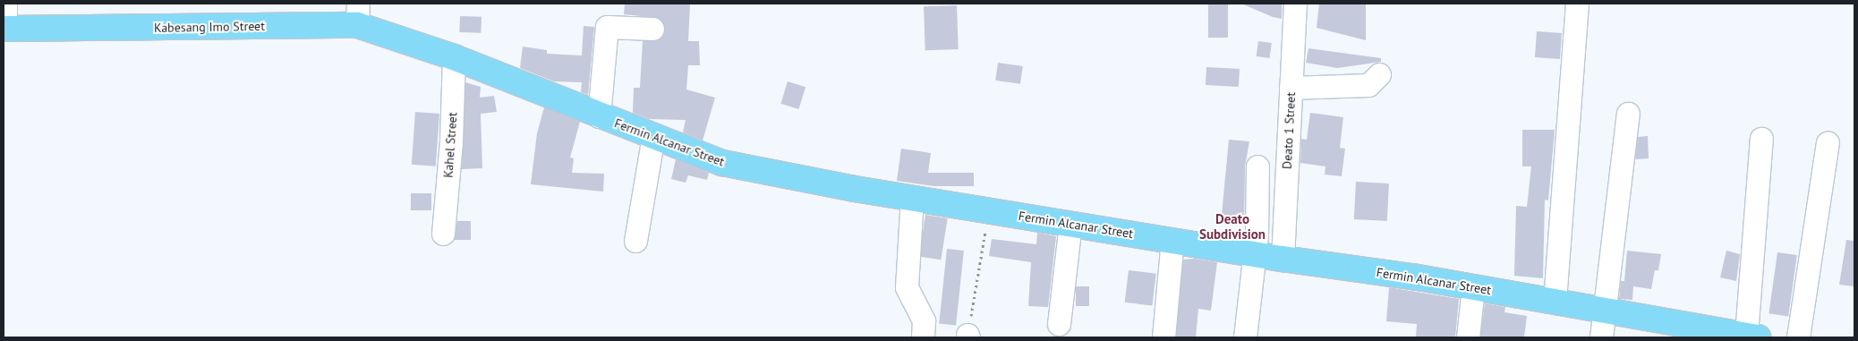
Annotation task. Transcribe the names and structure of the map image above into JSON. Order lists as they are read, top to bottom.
{
  "streets": {
    "main road": ["Kabesang Imo Street", "Fermin Alcanar Street"],
    "street": ["Deato 1 Street", "Kahel Street"]
  },
  "crossings": [
    ["Kabesang Imo Street", "Fermin Alcanar Street"],
    ["Deato 1 Street", "Fermin Alcanar Street"],
    ["Fermin Alcanar Street", "Kahel Street"]
  ],
  "districts": ["Deato Subdivision"]
}
